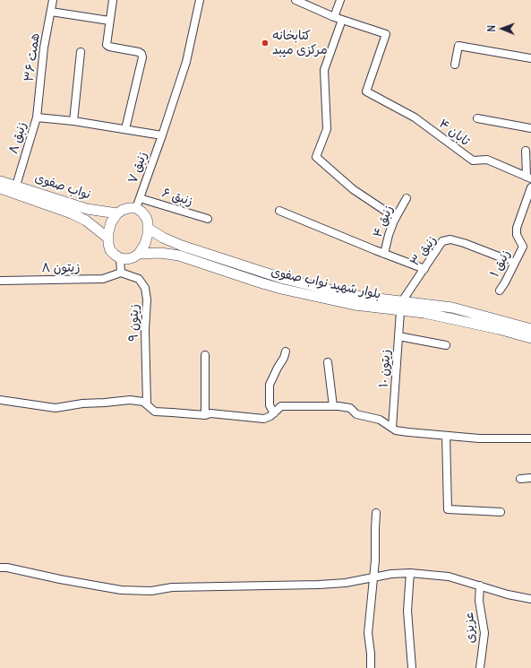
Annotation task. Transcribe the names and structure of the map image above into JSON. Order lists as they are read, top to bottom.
{
  "streets": {
    "main road": ["نواب صفوی", "بلوار شهید نواب صفوی"],
    "street": [
      "همت ۳۶",
      "تابان ۴",
      "زنبق ۸",
      "زنبق ۷",
      "زنبق ۶",
      "زنبق ۴",
      "زنبق ۳",
      "زنبق ۱",
      "زیتون ۸",
      "زیتون ۹",
      "زیتون ۱۰",
      "عزیزی"
    ]
  },
  "crossings": [
    ["همت ۳۶", "زنبق ۸"],
    ["زنبق ۸", "نواب صفوی"],
    ["زنبق ۷", "نواب صفوی"],
    ["زنبق ۷", "زنبق ۶"],
    ["زنبق ۷", "بلوار شهید نواب صفوی"],
    ["نواب صفوی", "بلوار شهید نواب صفوی"],
    ["زنبق ۳", "زنبق ۱"],
    ["زنبق ۳", "بلوار شهید نواب صفوی"],
    ["زنبق ۳", "زیتون ۱۰"],
    ["زیتون ۸", "زیتون ۹"],
    ["بلوار شهید نواب صفوی", "زیتون ۱۰"]
  ],
  "places": ["کتابخانه مرکزی میبد"],
  "north": "left"
}
